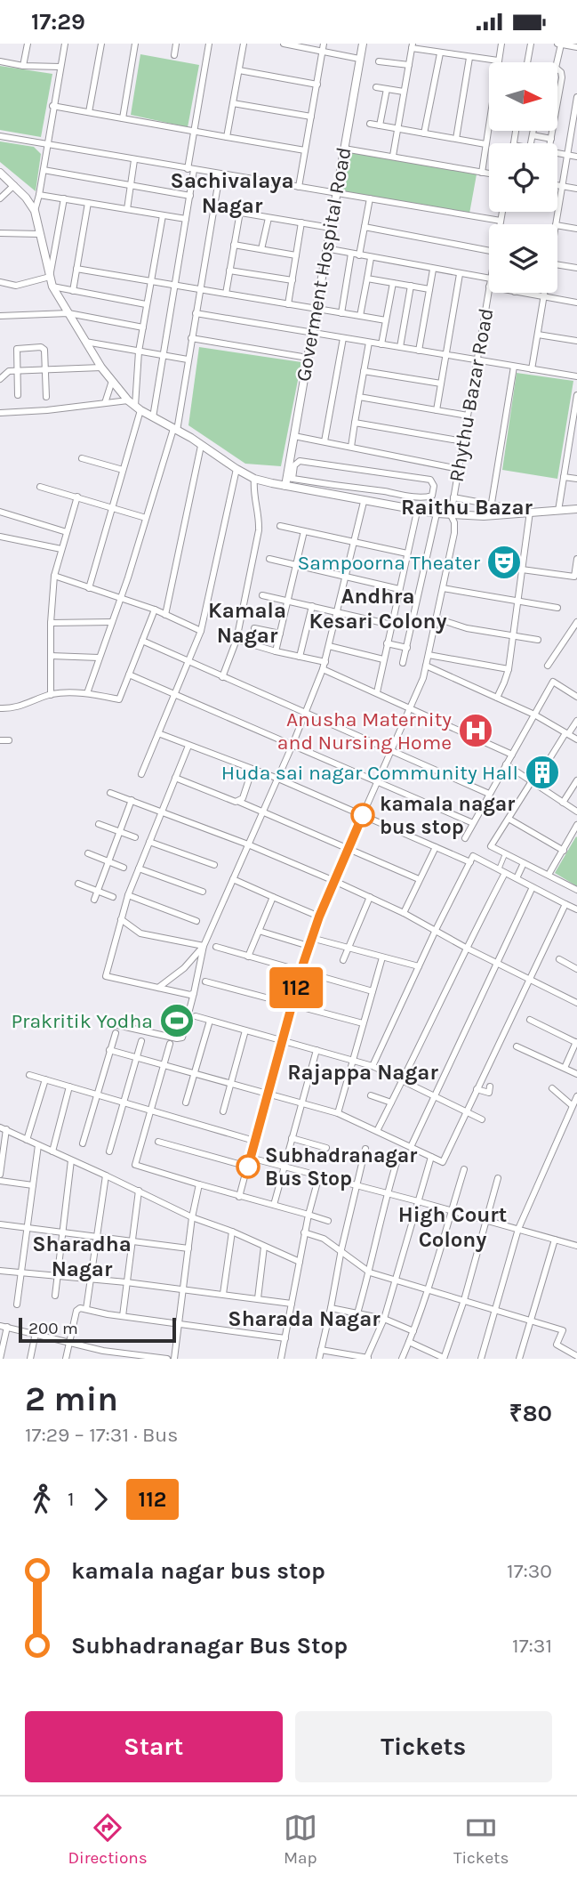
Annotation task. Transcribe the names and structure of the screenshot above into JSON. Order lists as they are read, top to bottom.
{
  "streets": {
    "street": ["Goverment Hospital Road", "Rhythu Bazar Road"]
  },
  "districts": [
    "Sachivalaya Nagar",
    "Raithu Bazar",
    "Andhra Kesari Colony",
    "Kamala Nagar",
    "Rajappa Nagar",
    "High Court Colony",
    "Sharadha Nagar",
    "Sharada Nagar"
  ],
  "places": {
    "theatre": ["Sampoorna Theater"],
    "hospital": ["Anusha Maternity and Nursing Home"],
    "building": ["Huda sai nagar Community Hall"],
    "other": ["kamala nagar bus stop", "Subhadranagar Bus Stop"],
    "sports": ["Prakritik Yodha"]
  },
  "lines": ["bus line 112"],
  "scale_bar": "200 m",
  "north": "right",
  "page": {
    "status": "17:29",
    "on_map": "112",
    "scale": "200 m",
    "heading": ["2 min", "17:29 – 17:31 · Bus", "₹80"],
    "legs": ["1", "112"],
    "list": [
      {
        "name": "kamala nagar bus stop",
        "value": "17:30"
      },
      {
        "name": "Subhadranagar Bus Stop",
        "value": "17:31"
      }
    ],
    "buttons": ["Start", "Tickets"],
    "tabs": ["Directions", "Map", "Tickets"]
  }
}
